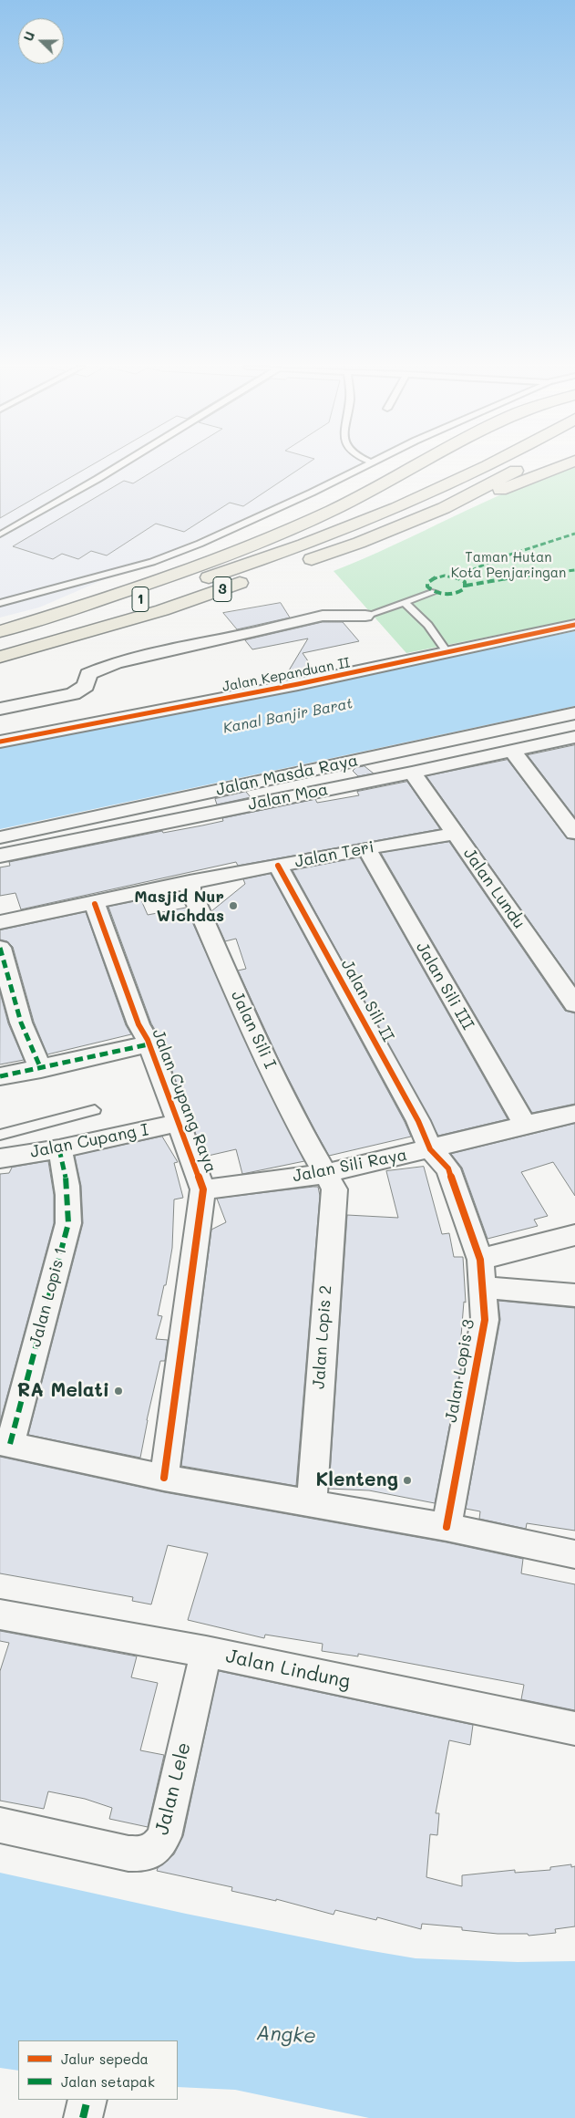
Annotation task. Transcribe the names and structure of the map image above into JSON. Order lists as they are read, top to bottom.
{
  "streets": {
    "highway": ["3", "1"],
    "street": [
      "Jalan Kepanduan II",
      "Jalan Masda Raya",
      "Jalan Moa",
      "Jalan Teri",
      "Jalan Lundu",
      "Jalan Sili III",
      "Jalan Sili II",
      "Jalan Sili I",
      "Jalan Cupang Raya",
      "Jalan Cupang I",
      "Jalan Sili Raya",
      "Jalan Lopis 1",
      "Jalan Lopis 2",
      "Jalan Lopis 3",
      "Jalan Lindung",
      "Jalan Lele"
    ]
  },
  "crossings": [
    ["Jalan Moa", "Jalan Lundu"],
    ["Jalan Teri", "Jalan Lundu"],
    ["Jalan Teri", "Jalan Sili III"],
    ["Jalan Teri", "Jalan Sili II"],
    ["Jalan Teri", "Jalan Sili I"],
    ["Jalan Teri", "Jalan Cupang Raya"],
    ["Jalan Sili III", "Jalan Sili Raya"],
    ["Jalan Sili II", "Jalan Sili Raya"],
    ["Jalan Sili II", "Jalan Lopis 3"],
    ["Jalan Sili I", "Jalan Sili Raya"],
    ["Jalan Sili I", "Jalan Lopis 2"],
    ["Jalan Cupang Raya", "Jalan Cupang I"],
    ["Jalan Cupang Raya", "Jalan Sili Raya"],
    ["Jalan Cupang I", "Jalan Lopis 1"],
    ["Jalan Sili Raya", "Jalan Lopis 2"],
    ["Jalan Sili Raya", "Jalan Lopis 3"],
    ["Jalan Lindung", "Jalan Lele"]
  ],
  "water": ["Kanal Banjir Barat", "Angke"],
  "parks": ["Taman Hutan Kota Penjaringan"],
  "places": ["Masjid Nur Wichdas", "RA Melati", "Klenteng"],
  "legend": ["Jalur sepeda", "Jalan setapak"],
  "north": "left"
}
